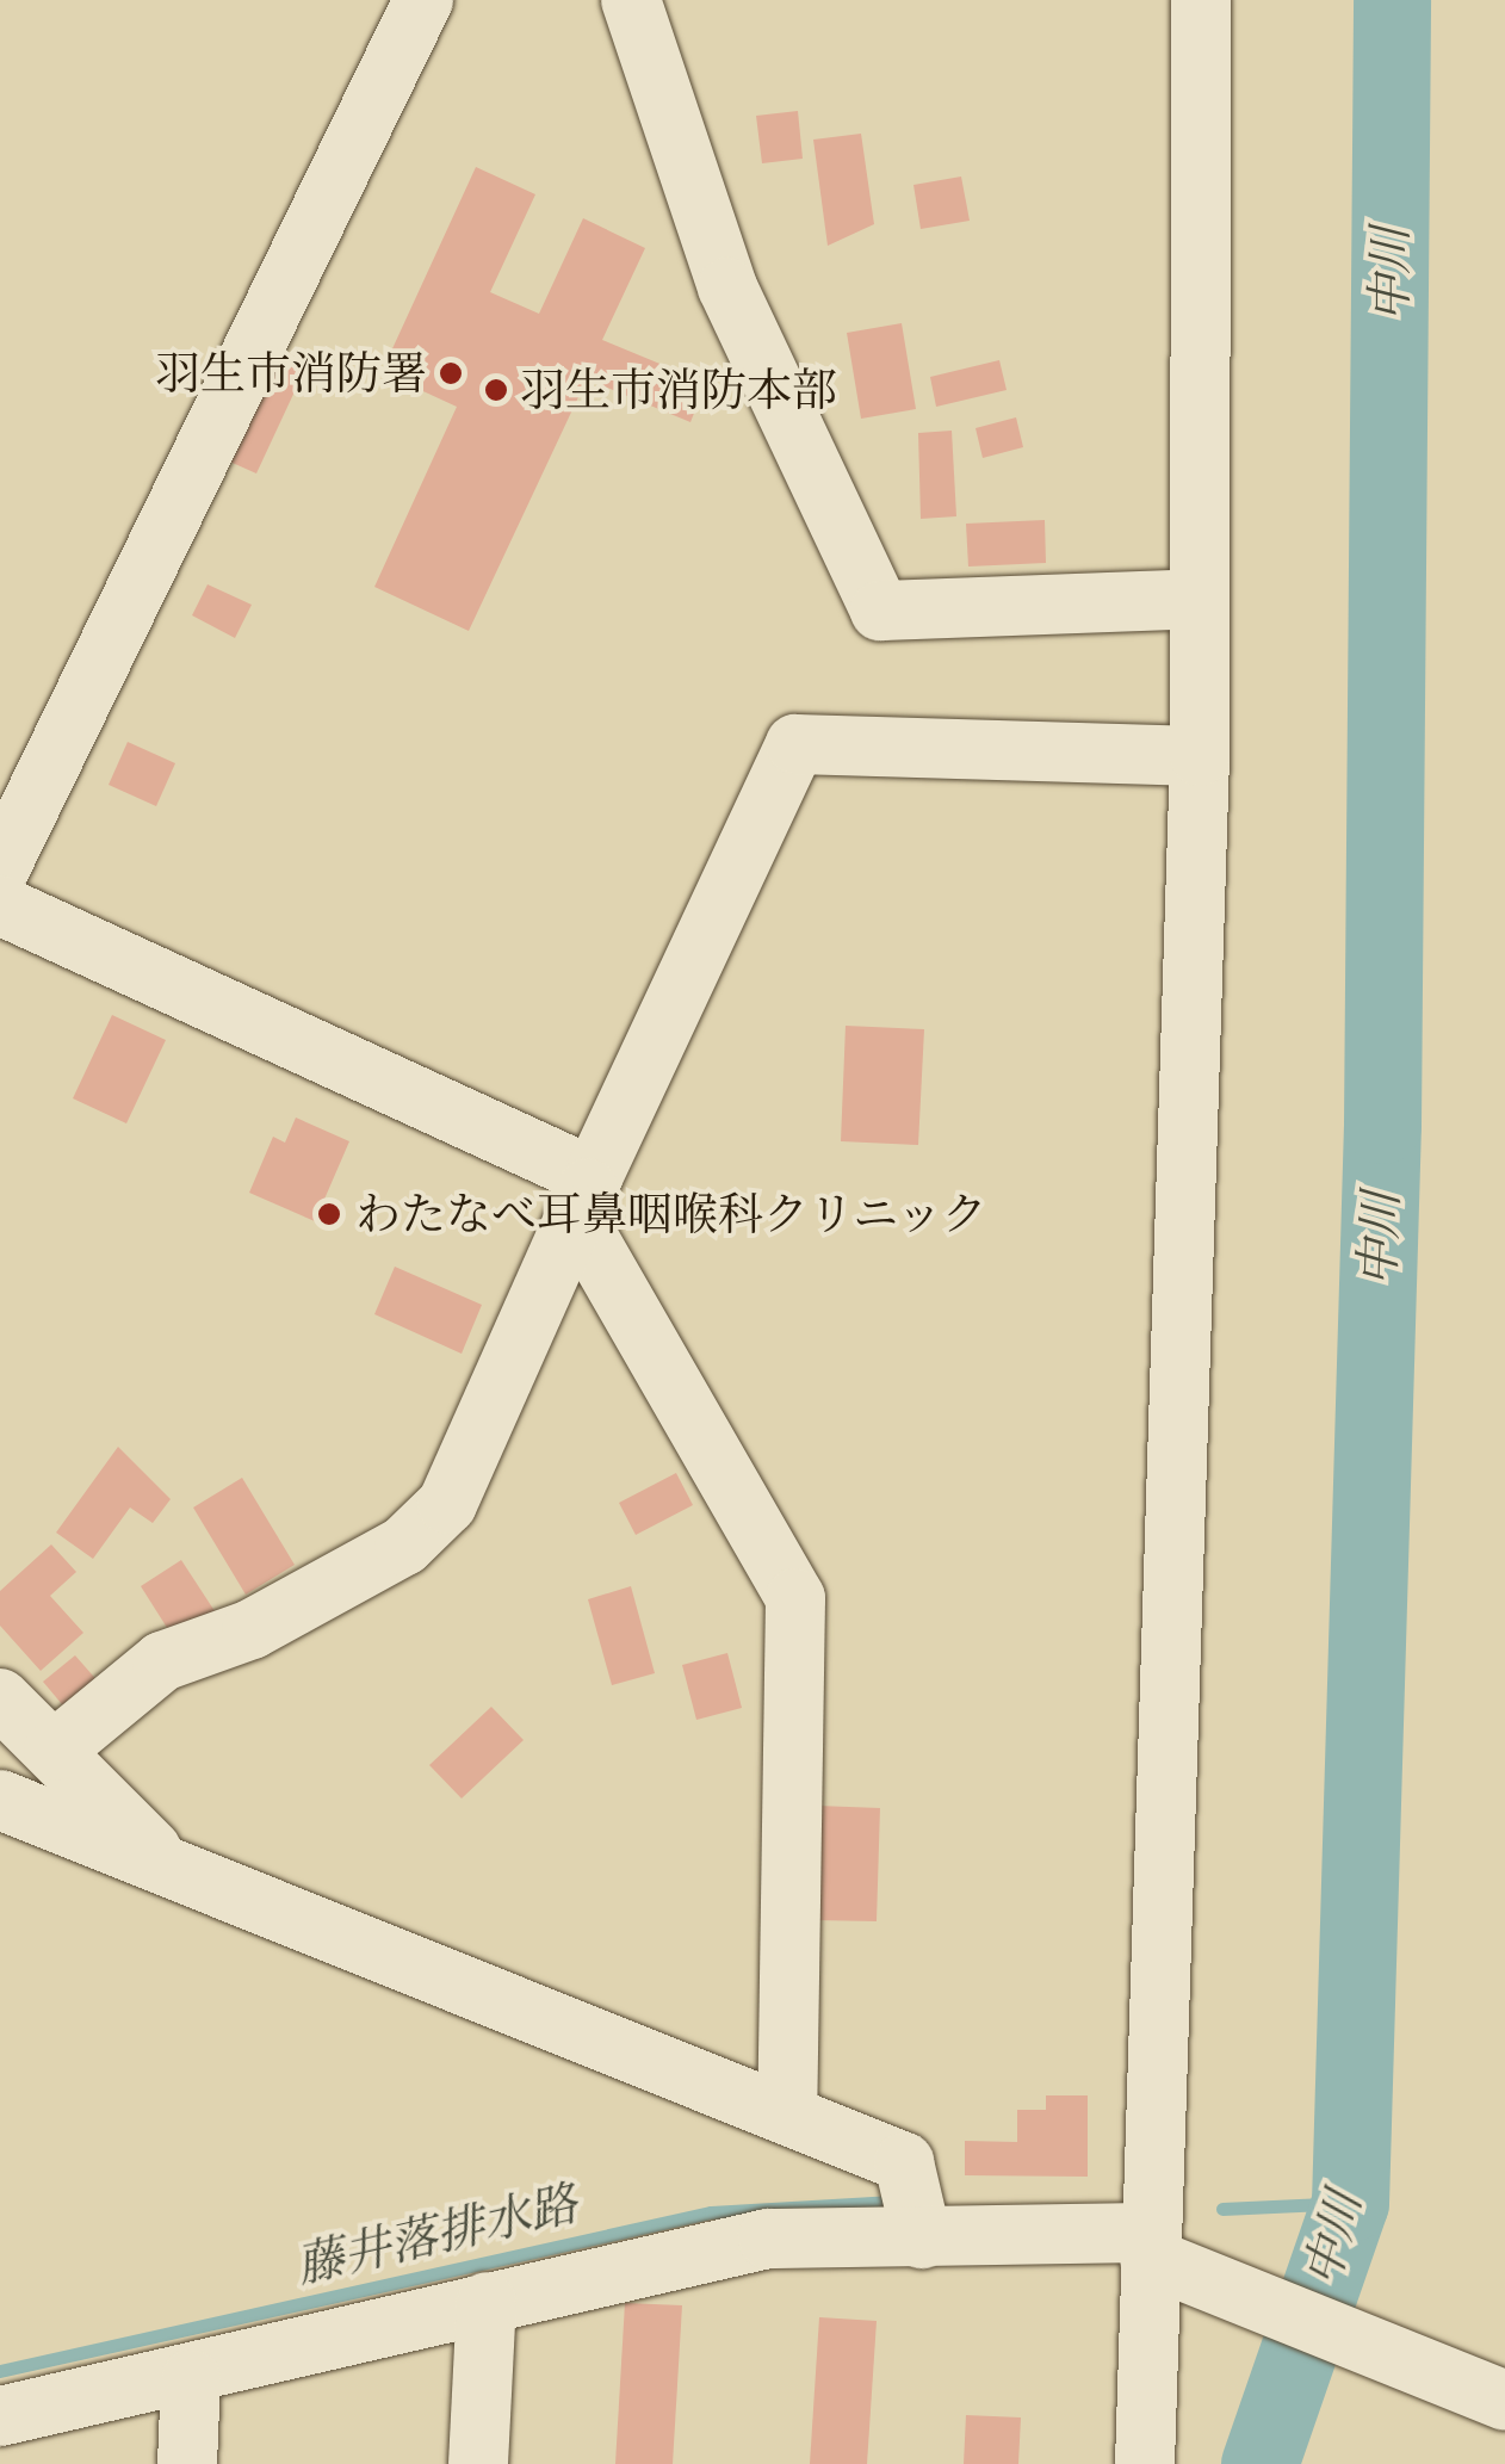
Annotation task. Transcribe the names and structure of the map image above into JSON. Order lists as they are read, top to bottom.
{
  "water": ["中川", "藤井落排水路"],
  "places": ["羽生市消防署", "羽生市消防本部", "わたなべ耳鼻咽喉科クリニック"]
}
